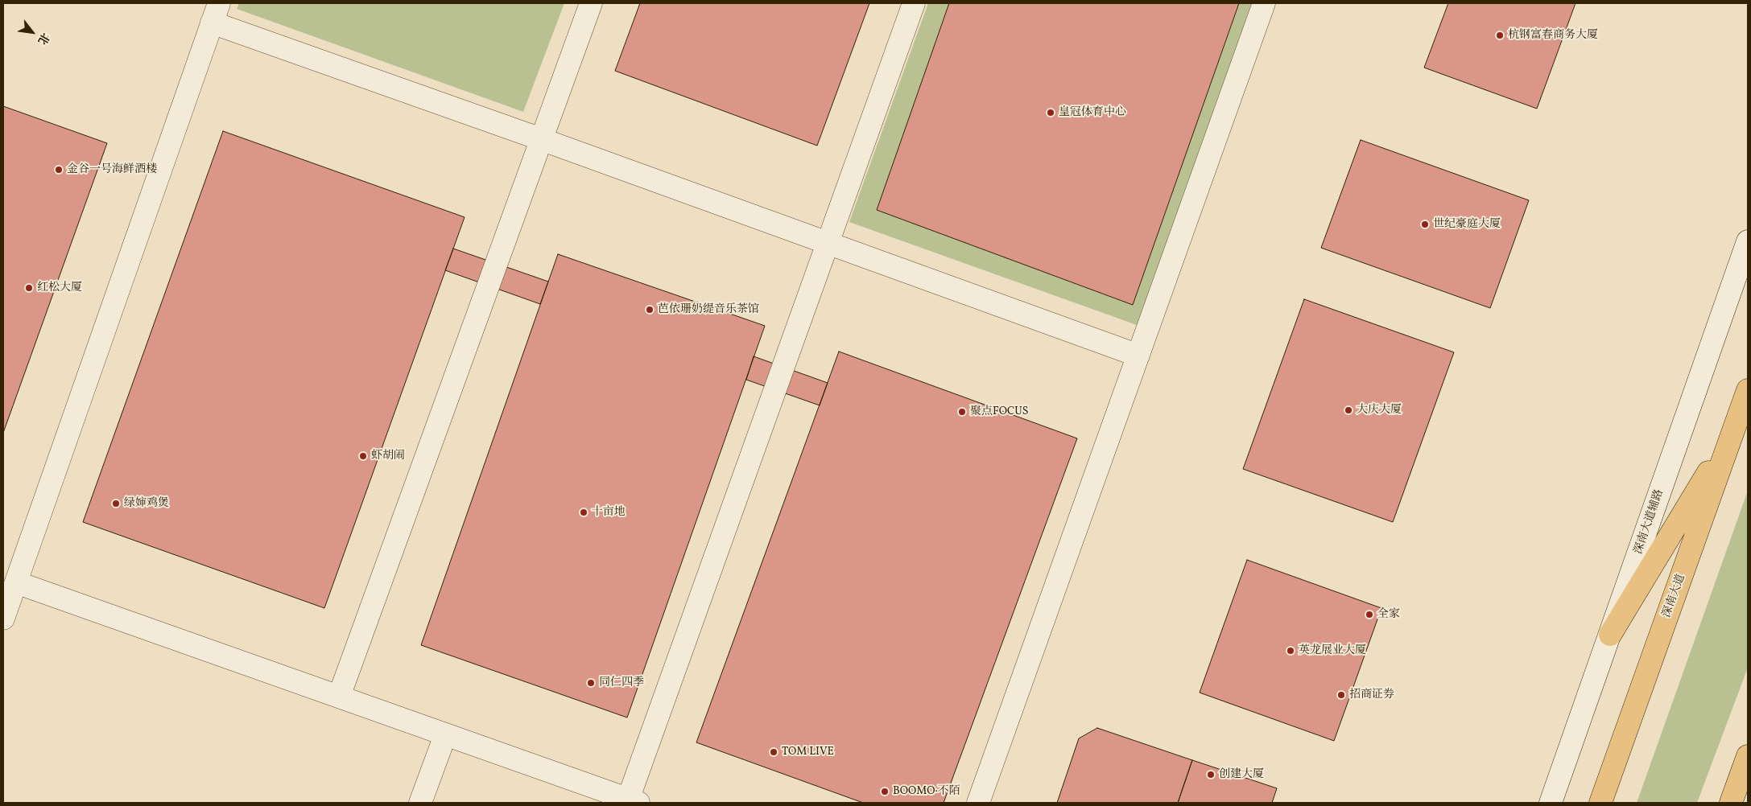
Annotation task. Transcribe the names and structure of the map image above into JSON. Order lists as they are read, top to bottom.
{
  "streets": {
    "main road": ["深南大道"],
    "street": ["深南大道辅路"]
  },
  "places": [
    "杭钢富春商务大厦",
    "皇冠体育中心",
    "金谷一号海鲜酒楼",
    "世纪豪庭大厦",
    "红松大厦",
    "芭依珊奶缇音乐茶馆",
    "大庆大厦",
    "聚点FOCUS",
    "虾胡闹",
    "绿婶鸡煲",
    "十亩地",
    "全家",
    "英龙展业大厦",
    "同仁四季",
    "招商证券",
    "TOM LIVE",
    "创建大厦",
    "BOOMO·不陌"
  ],
  "north": "bottom right"
}
